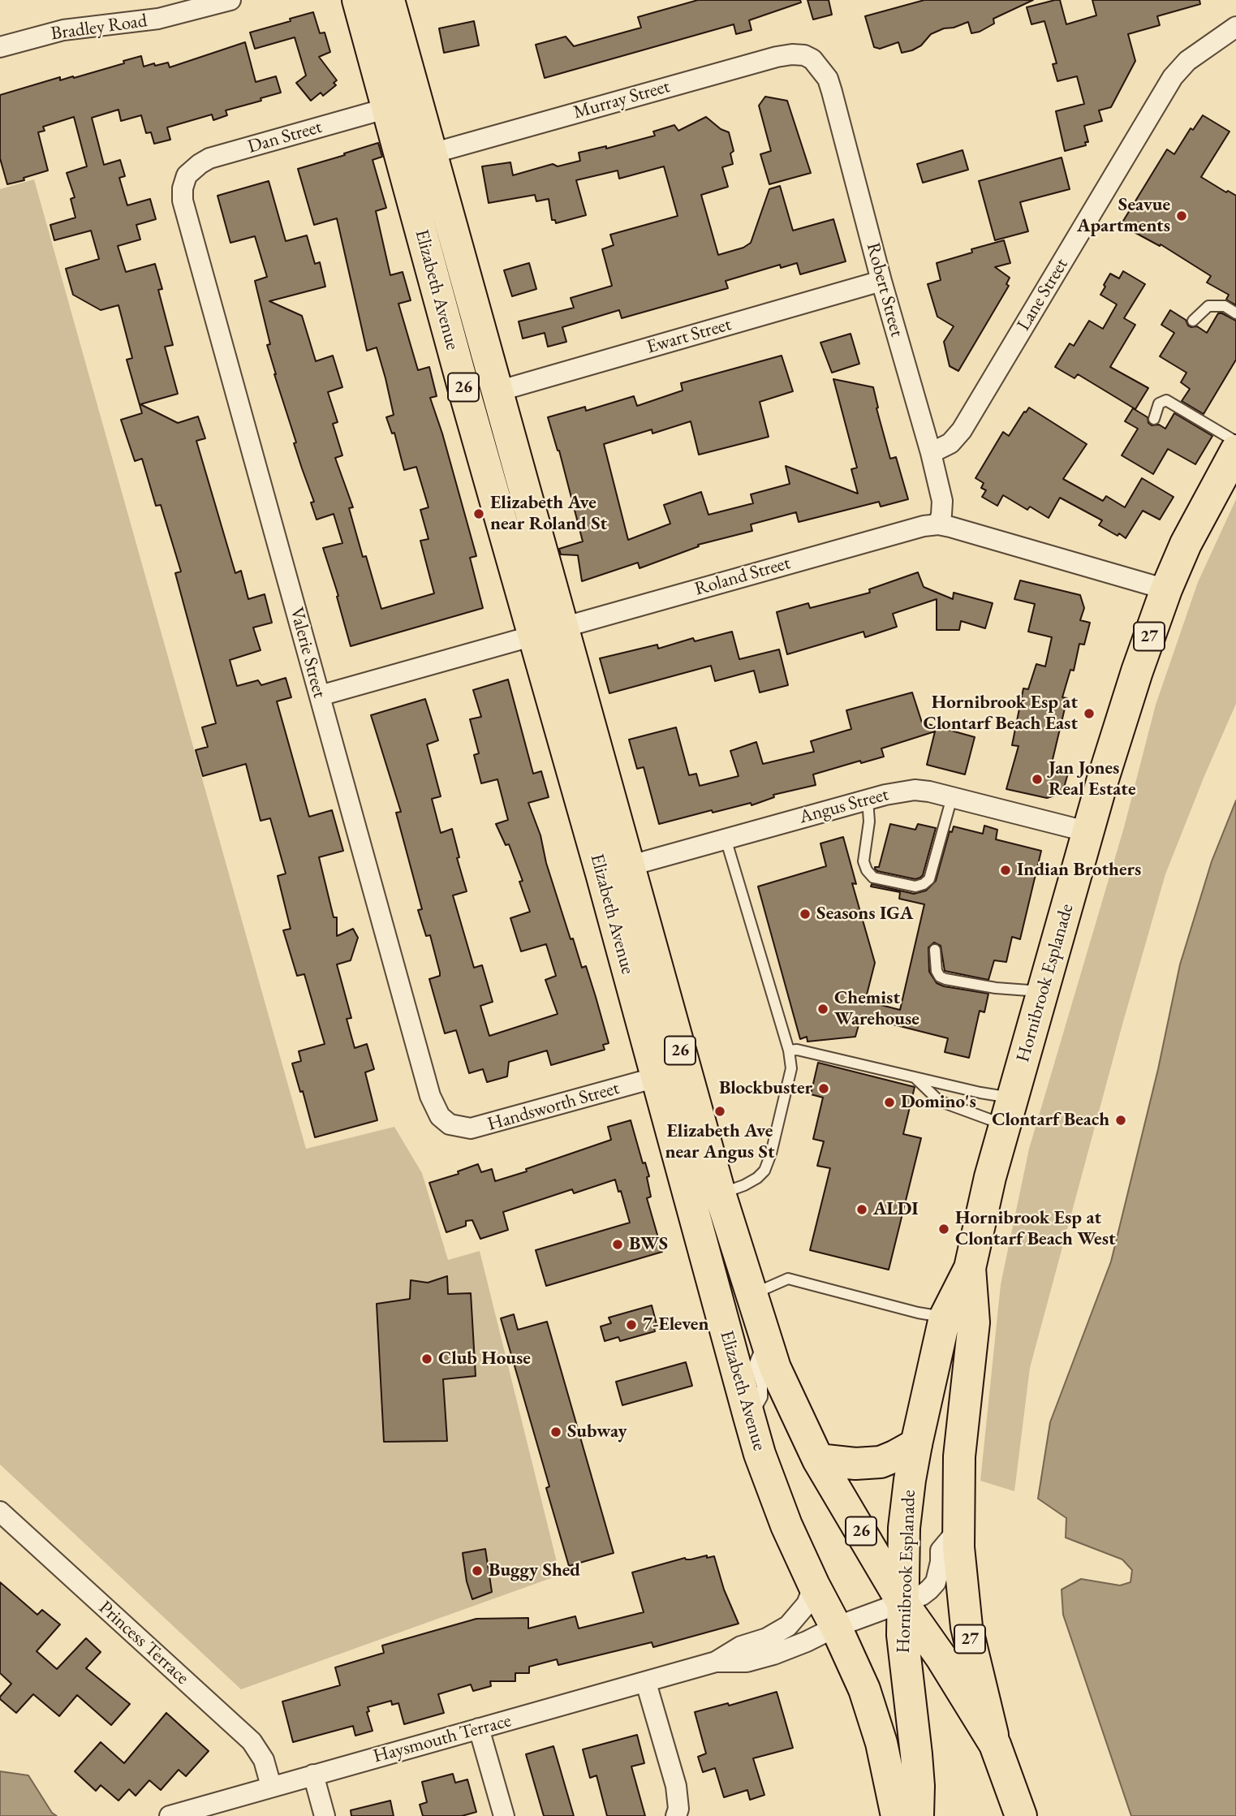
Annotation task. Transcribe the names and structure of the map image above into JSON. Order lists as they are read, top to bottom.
{
  "streets": {
    "main road": [
      "Elizabeth Avenue",
      "26",
      "27",
      "Hornibrook Esplanade"
    ],
    "street": [
      "Bradley Road",
      "Murray Street",
      "Dan Street",
      "Robert Street",
      "Lane Street",
      "Ewart Street",
      "Roland Street",
      "Valerie Street",
      "Angus Street",
      "Handsworth Street",
      "Princess Terrace",
      "Haysmouth Terrace"
    ]
  },
  "crossings": [
    ["Murray Street", "Elizabeth Avenue"],
    ["Murray Street", "Robert Street"],
    ["Dan Street", "Elizabeth Avenue"],
    ["Dan Street", "Valerie Street"],
    ["Elizabeth Avenue", "Ewart Street"],
    ["Elizabeth Avenue", "26"],
    ["Elizabeth Avenue", "Roland Street"],
    ["Elizabeth Avenue", "Angus Street"],
    ["Elizabeth Avenue", "Hornibrook Esplanade"],
    ["Elizabeth Avenue", "Handsworth Street"],
    ["Elizabeth Avenue", "Haysmouth Terrace"],
    ["Robert Street", "Lane Street"],
    ["Robert Street", "Ewart Street"],
    ["Robert Street", "Roland Street"],
    ["26", "Hornibrook Esplanade"],
    ["Roland Street", "Valerie Street"],
    ["Roland Street", "Hornibrook Esplanade"],
    ["Valerie Street", "Handsworth Street"],
    ["Angus Street", "Hornibrook Esplanade"],
    ["Hornibrook Esplanade", "Haysmouth Terrace"],
    ["Princess Terrace", "Haysmouth Terrace"]
  ],
  "places": [
    "Seavue Apartments",
    "Elizabeth Ave near Roland St",
    "Hornibrook Esp at Clontarf Beach East",
    "Jan Jones Real Estate",
    "Indian Brothers",
    "Seasons IGA",
    "Chemist Warehouse",
    "Blockbuster",
    "Domino's",
    "Elizabeth Ave near Angus St",
    "Clontarf Beach",
    "ALDI",
    "Hornibrook Esp at Clontarf Beach West",
    "BWS",
    "7-Eleven",
    "Club House",
    "Subway",
    "Buggy Shed"
  ]
}
